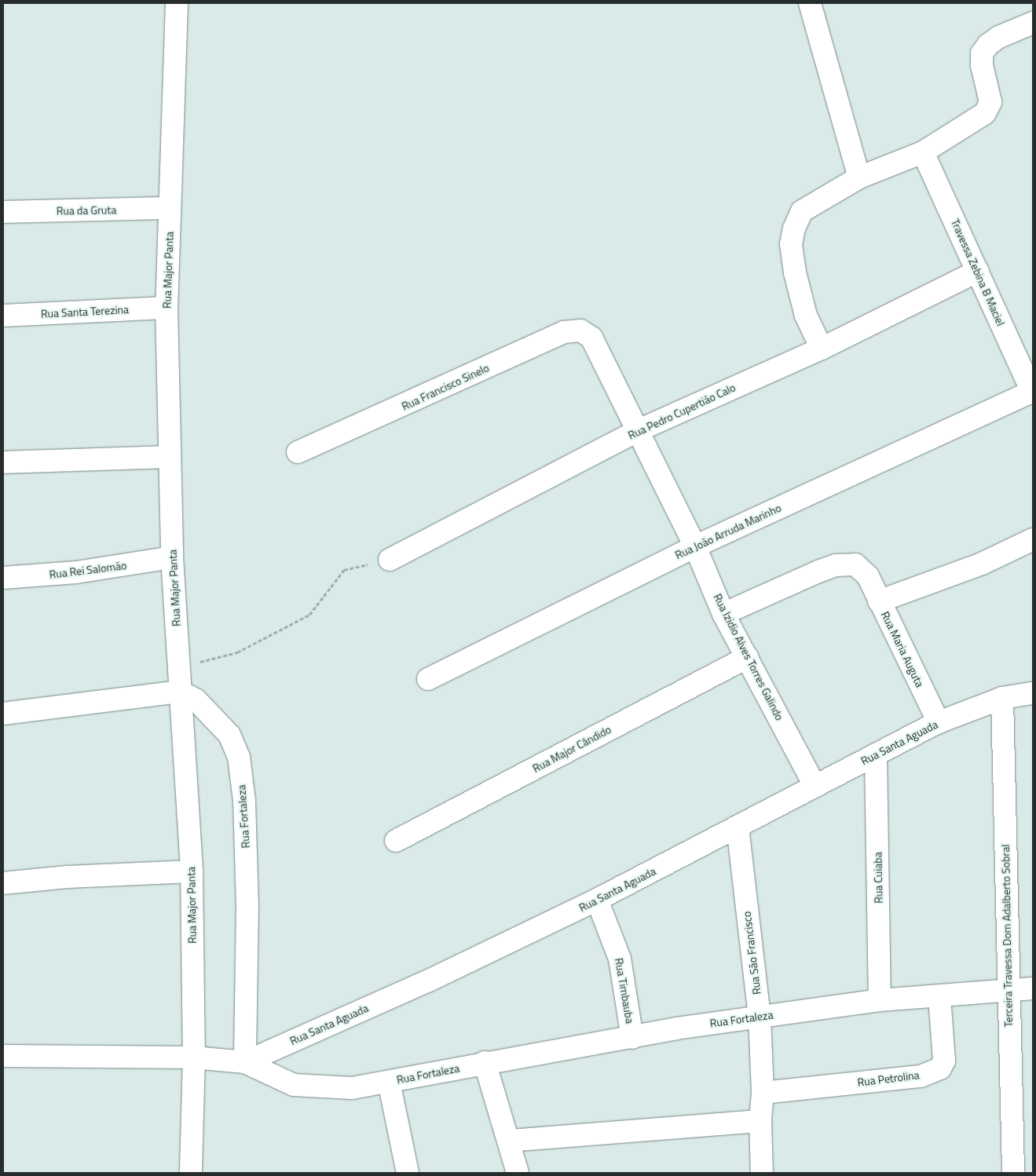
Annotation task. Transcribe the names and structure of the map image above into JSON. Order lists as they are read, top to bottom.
{
  "streets": {
    "street": [
      "Rua da Gruta",
      "Rua Major Panta",
      "Travessa Zebina B Maciel",
      "Rua Santa Terezina",
      "Rua Francisco Sinelo",
      "Rua Pedro Cupertião Calo",
      "Rua João Arruda Marinho",
      "Rua Rei Salomão",
      "Rua Maria Auguta",
      "Rua Izidio Alves Torres Galindo",
      "Rua Santa Aguada",
      "Rua Major Cândido",
      "Rua Fortaleza",
      "Rua Cuiaba",
      "Terceira Travessa Dom Adalberto Sobral",
      "Rua São Francisco",
      "Rua Timbauba",
      "Rua Petrolina"
    ]
  },
  "crossings": [
    ["Rua da Gruta", "Rua Major Panta"],
    ["Rua Major Panta", "Rua Santa Terezina"],
    ["Rua Major Panta", "Rua Rei Salomão"],
    ["Rua Major Panta", "Rua Santa Aguada"],
    ["Rua Major Panta", "Rua Fortaleza"],
    ["Travessa Zebina B Maciel", "Rua Pedro Cupertião Calo"],
    ["Travessa Zebina B Maciel", "Rua João Arruda Marinho"],
    ["Rua Francisco Sinelo", "Rua Izidio Alves Torres Galindo"],
    ["Rua Pedro Cupertião Calo", "Rua Izidio Alves Torres Galindo"],
    ["Rua João Arruda Marinho", "Rua Izidio Alves Torres Galindo"],
    ["Rua Maria Auguta", "Rua Izidio Alves Torres Galindo"],
    ["Rua Maria Auguta", "Rua Santa Aguada"],
    ["Rua Izidio Alves Torres Galindo", "Rua Santa Aguada"],
    ["Rua Izidio Alves Torres Galindo", "Rua Major Cândido"],
    ["Rua Santa Aguada", "Rua Fortaleza"],
    ["Rua Santa Aguada", "Rua Cuiaba"],
    ["Rua Santa Aguada", "Terceira Travessa Dom Adalberto Sobral"],
    ["Rua Santa Aguada", "Rua São Francisco"],
    ["Rua Santa Aguada", "Rua Timbauba"],
    ["Rua Fortaleza", "Rua Cuiaba"],
    ["Rua Fortaleza", "Terceira Travessa Dom Adalberto Sobral"],
    ["Rua Fortaleza", "Rua São Francisco"],
    ["Rua Fortaleza", "Rua Timbauba"],
    ["Rua Fortaleza", "Rua Petrolina"],
    ["Rua São Francisco", "Rua Petrolina"]
  ]
}
